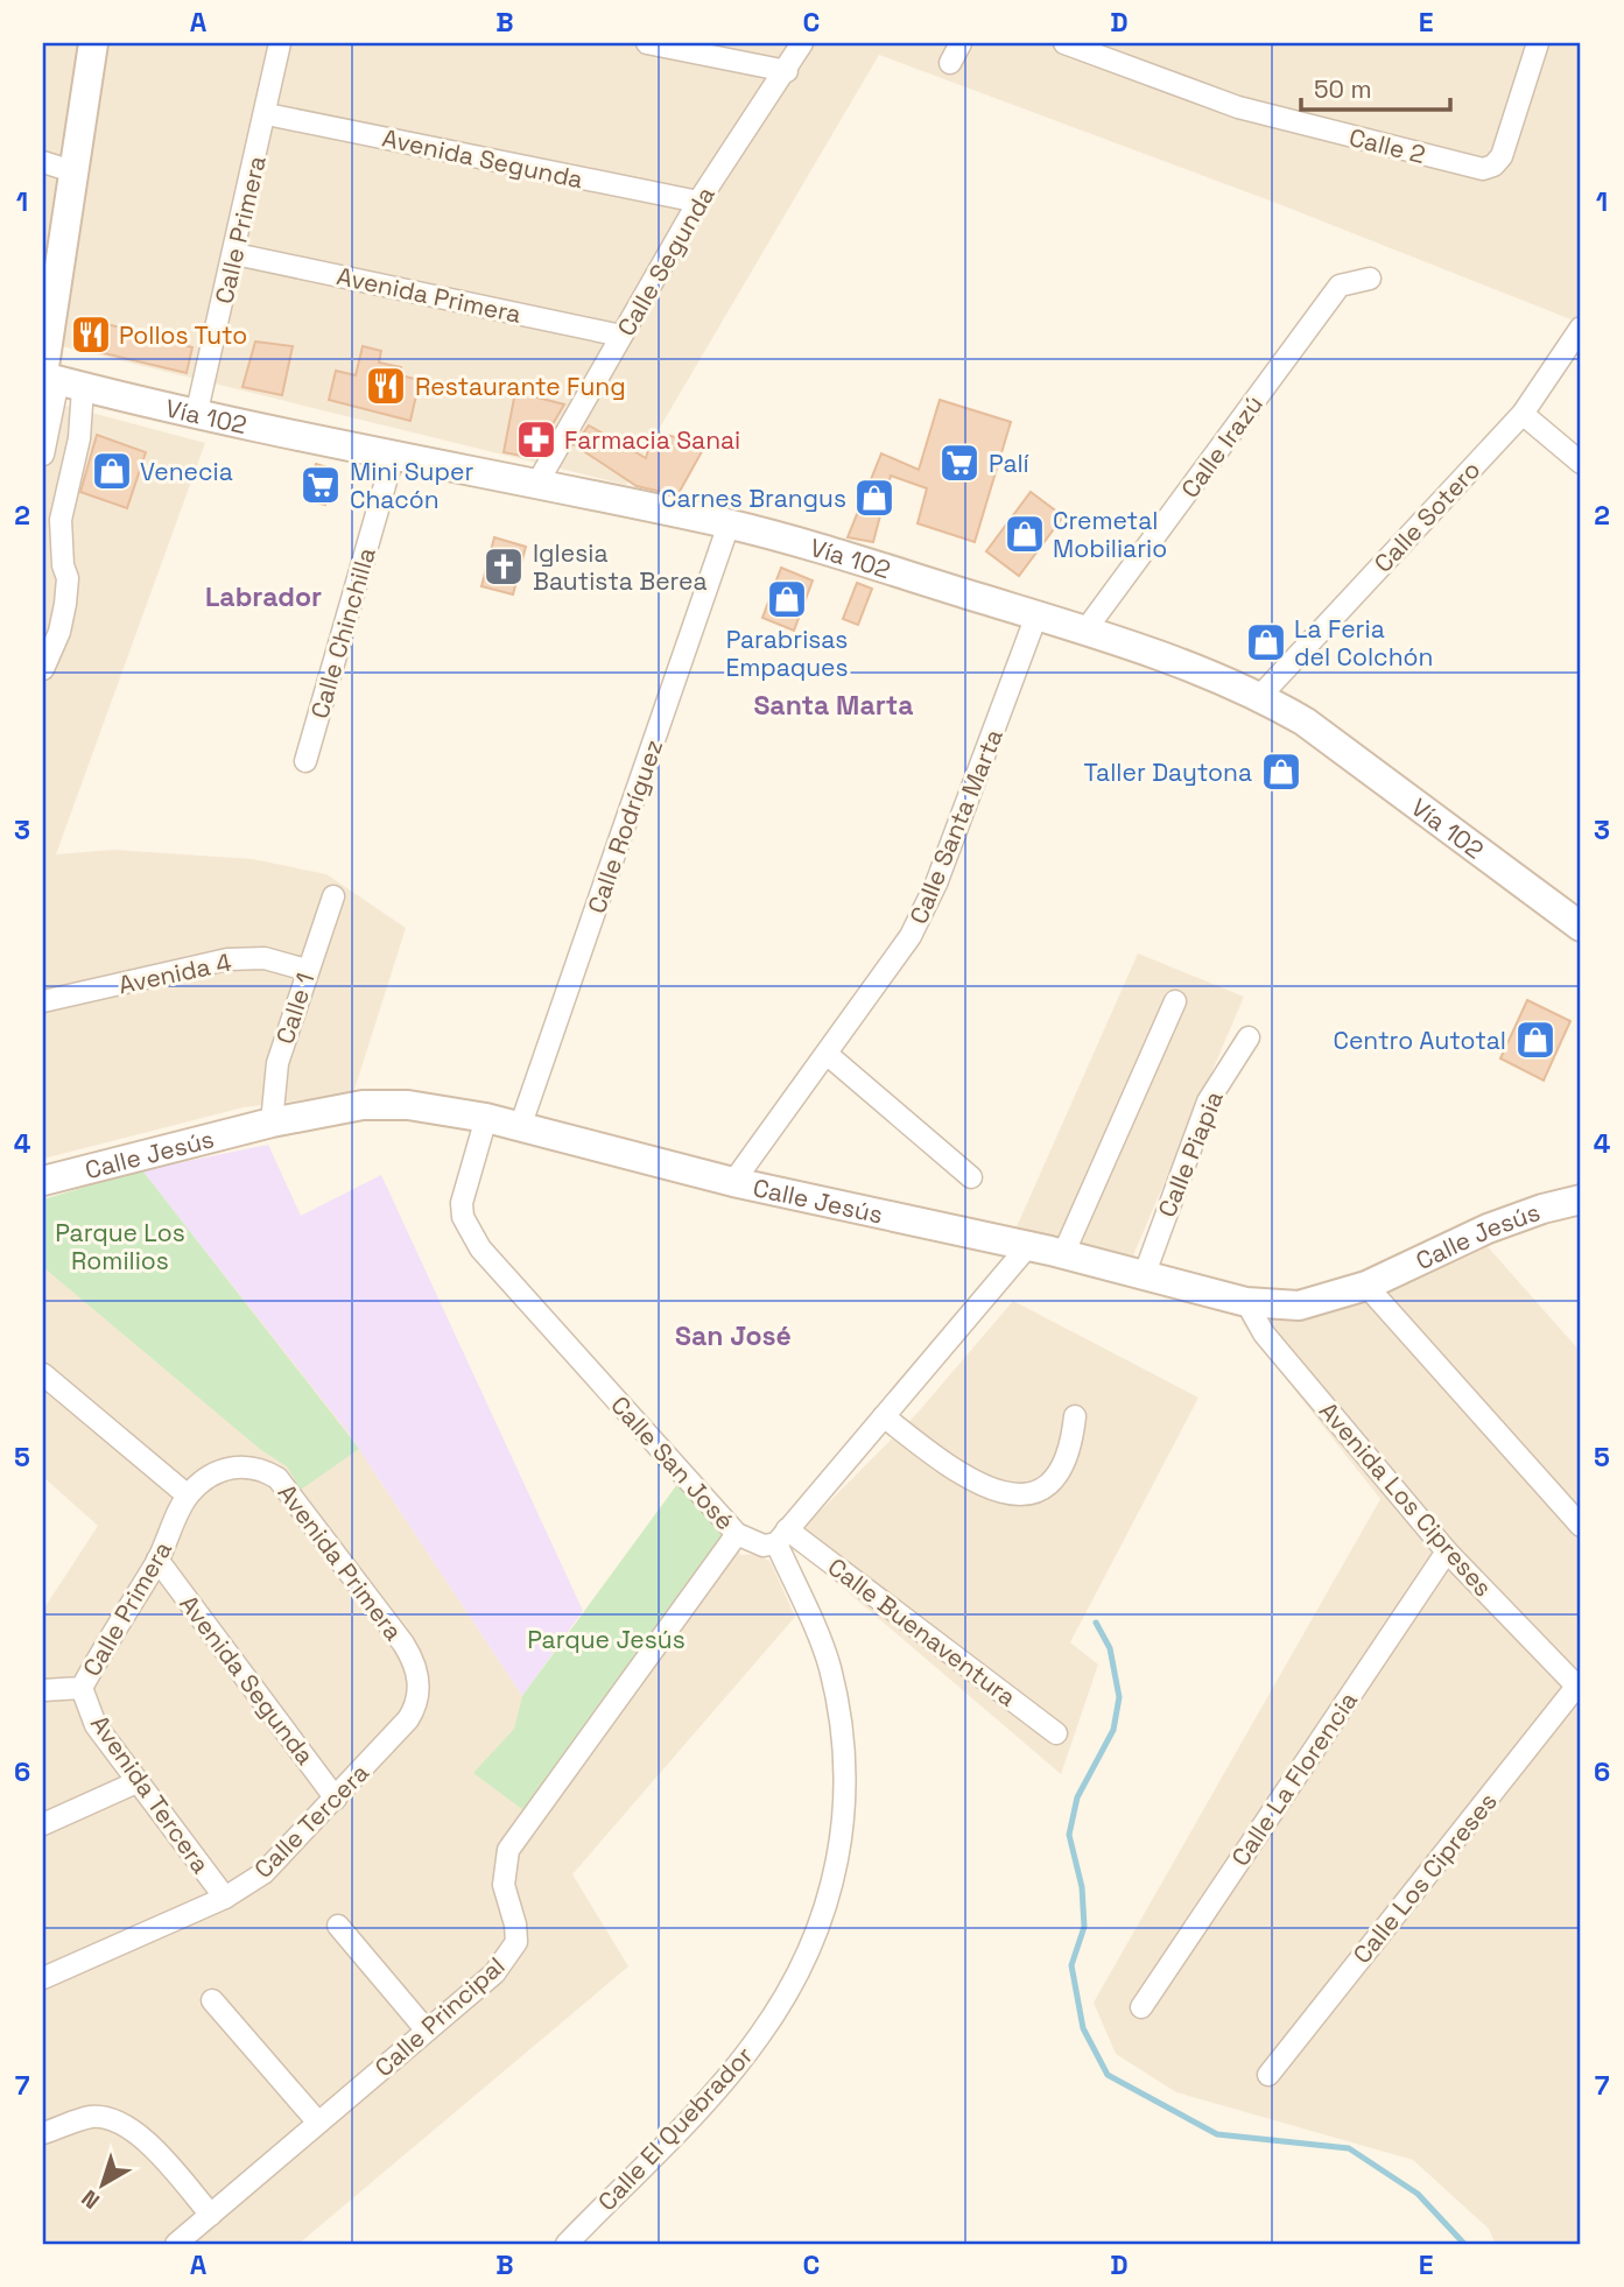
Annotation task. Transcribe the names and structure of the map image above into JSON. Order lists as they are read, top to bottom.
{
  "streets": {
    "street": [
      "Calle 2",
      "Avenida Segunda",
      "Calle Primera",
      "Calle Segunda",
      "Avenida Primera",
      "Vía 102",
      "Calle Irazú",
      "Calle Sotero",
      "Calle Chinchilla",
      "Calle Rodríguez",
      "Calle Santa Marta",
      "Avenida 4",
      "Calle 1",
      "Calle Jesús",
      "Calle Piapia",
      "Calle San José",
      "Avenida Los Cipreses",
      "Calle Buenaventura",
      "Calle La Florencia",
      "Avenida Tercera",
      "Calle Tercera",
      "Calle Los Cipreses",
      "Calle Principal",
      "Calle El Quebrador"
    ]
  },
  "crossings": [
    ["Avenida Segunda", "Calle Primera"],
    ["Avenida Segunda", "Calle Segunda"],
    ["Avenida Segunda", "Calle Tercera"],
    ["Calle Primera", "Avenida Primera"],
    ["Calle Primera", "Vía 102"],
    ["Calle Primera", "Avenida Tercera"],
    ["Calle Segunda", "Avenida Primera"],
    ["Calle Segunda", "Vía 102"],
    ["Avenida Primera", "Calle Tercera"],
    ["Vía 102", "Calle Irazú"],
    ["Vía 102", "Calle Sotero"],
    ["Vía 102", "Calle Chinchilla"],
    ["Vía 102", "Calle Rodríguez"],
    ["Vía 102", "Calle Santa Marta"],
    ["Calle Rodríguez", "Calle Jesús"],
    ["Calle Santa Marta", "Calle Jesús"],
    ["Avenida 4", "Calle 1"],
    ["Calle 1", "Calle Jesús"],
    ["Calle Jesús", "Calle Piapia"],
    ["Calle Jesús", "Calle San José"],
    ["Calle Jesús", "Avenida Los Cipreses"],
    ["Calle San José", "Calle Buenaventura"],
    ["Calle San José", "Calle Principal"],
    ["Calle San José", "Calle El Quebrador"],
    ["Avenida Los Cipreses", "Calle La Florencia"],
    ["Avenida Los Cipreses", "Calle Los Cipreses"],
    ["Calle Buenaventura", "Calle El Quebrador"],
    ["Avenida Tercera", "Calle Tercera"]
  ],
  "districts": ["Labrador", "Santa Marta", "San José"],
  "parks": ["Parque Los Romilios", "Parque Jesús"],
  "places": {
    "restaurant": ["Pollos Tuto", "Restaurante Fung"],
    "pharmacy": ["Farmacia Sanai"],
    "supermarket": ["Palí", "Mini Super Chacón"],
    "shop": [
      "Venecia",
      "Carnes Brangus",
      "Cremetal Mobiliario",
      "Parabrisas Empaques",
      "La Feria del Colchón",
      "Taller Daytona",
      "Centro Autotal"
    ],
    "church": ["Iglesia Bautista Berea"]
  },
  "scale_bar": "50 m",
  "north": "bottom left",
  "grid": {
    "columns": [
      "A",
      "B",
      "C",
      "D",
      "E"
    ],
    "rows": [
      "1",
      "2",
      "3",
      "4",
      "5",
      "6",
      "7"
    ]
  }
}
